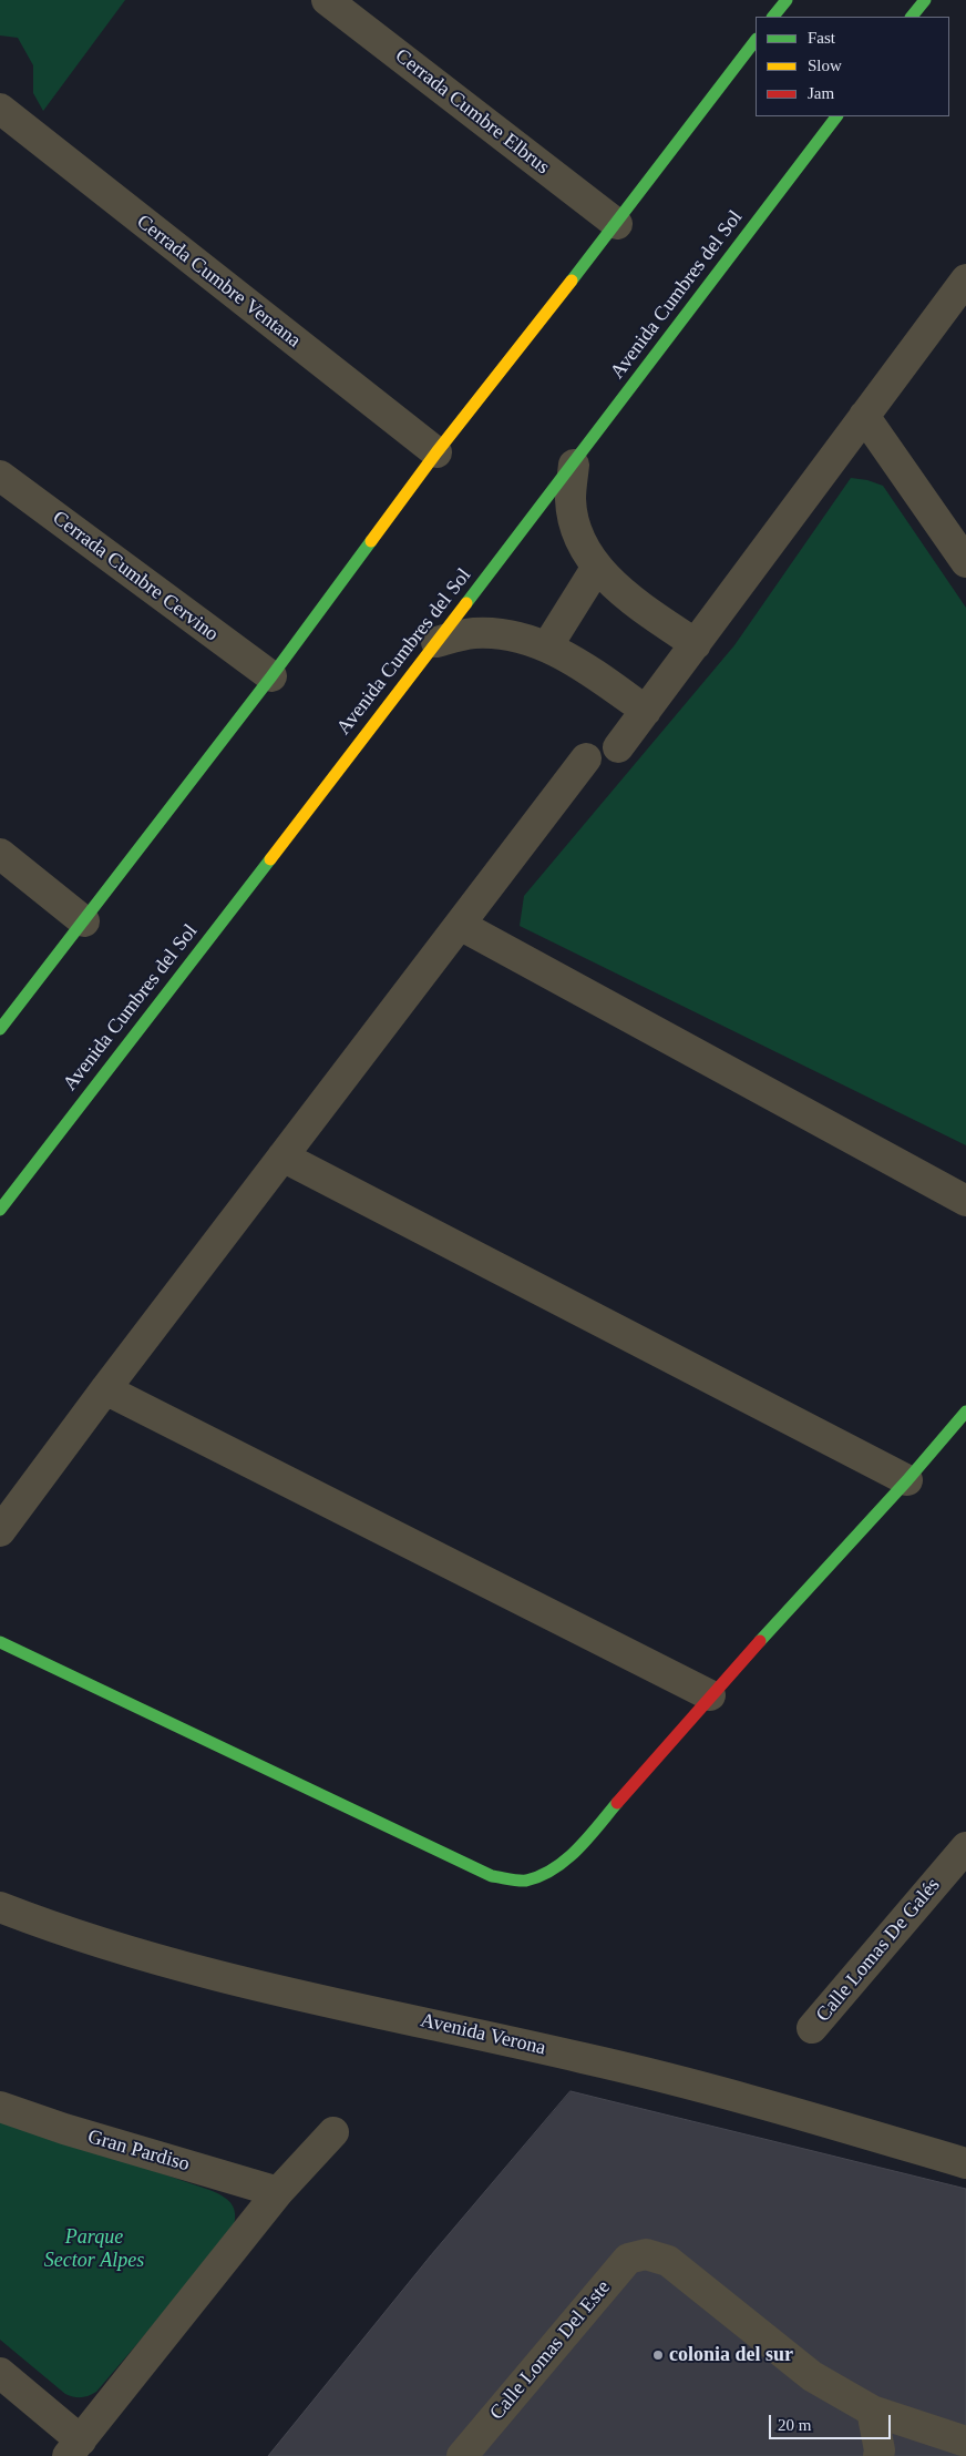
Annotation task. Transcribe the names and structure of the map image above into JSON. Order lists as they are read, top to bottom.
{
  "streets": {
    "main road": ["Avenida Cumbres del Sol"],
    "street": [
      "Cerrada Cumbre Elbrus",
      "Cerrada Cumbre Ventana",
      "Cerrada Cumbre Cervino",
      "Calle Lomas De Galés",
      "Avenida Verona",
      "Gran Pardiso",
      "Calle Lomas Del Este"
    ]
  },
  "parks": ["Parque Sector Alpes"],
  "places": ["colonia del sur"],
  "legend": ["Fast", "Slow", "Jam"],
  "scale_bar": "20 m"
}
